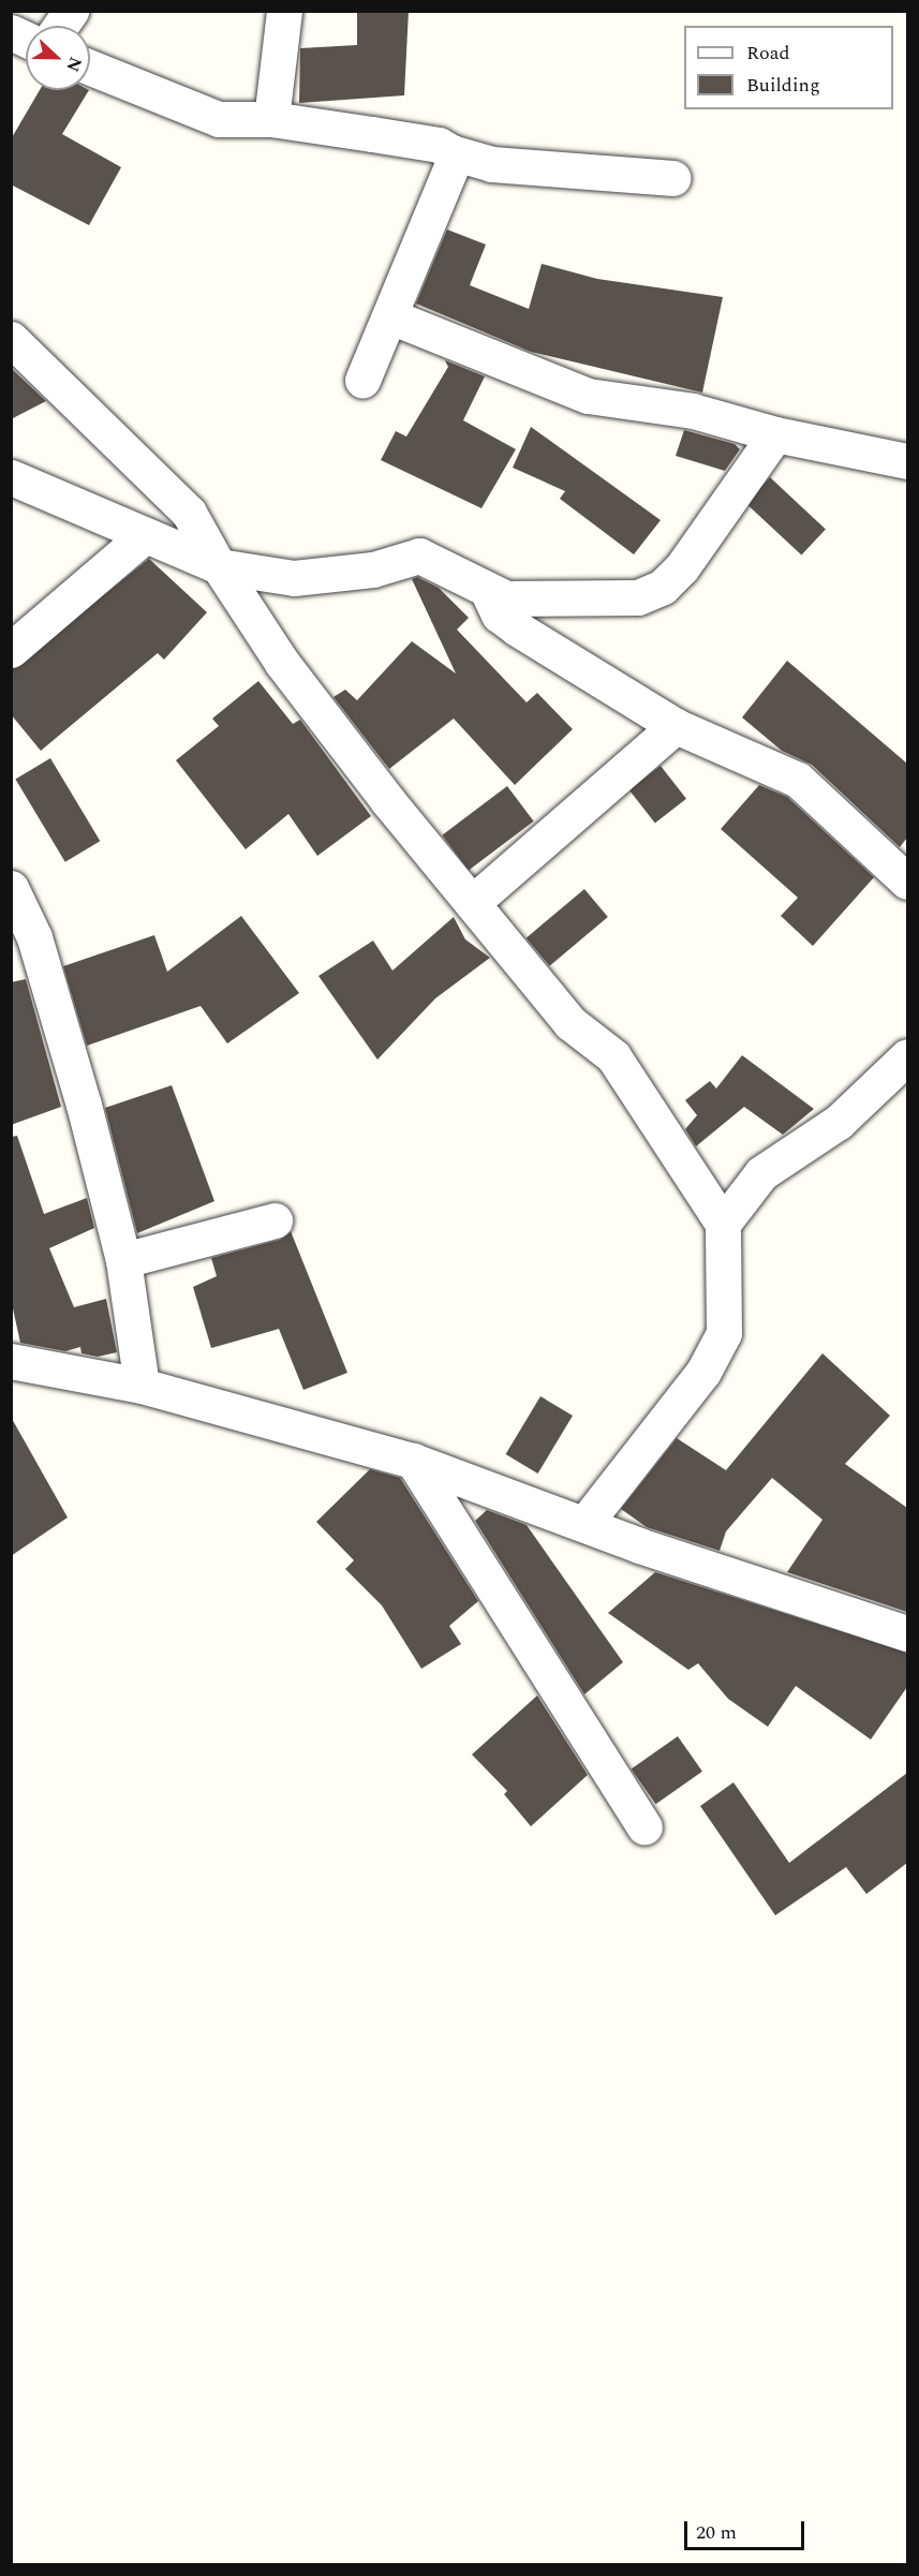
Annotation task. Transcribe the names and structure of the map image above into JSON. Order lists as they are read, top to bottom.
{
  "legend": ["Road", "Building"],
  "scale_bar": "20 m",
  "north": "right"
}
